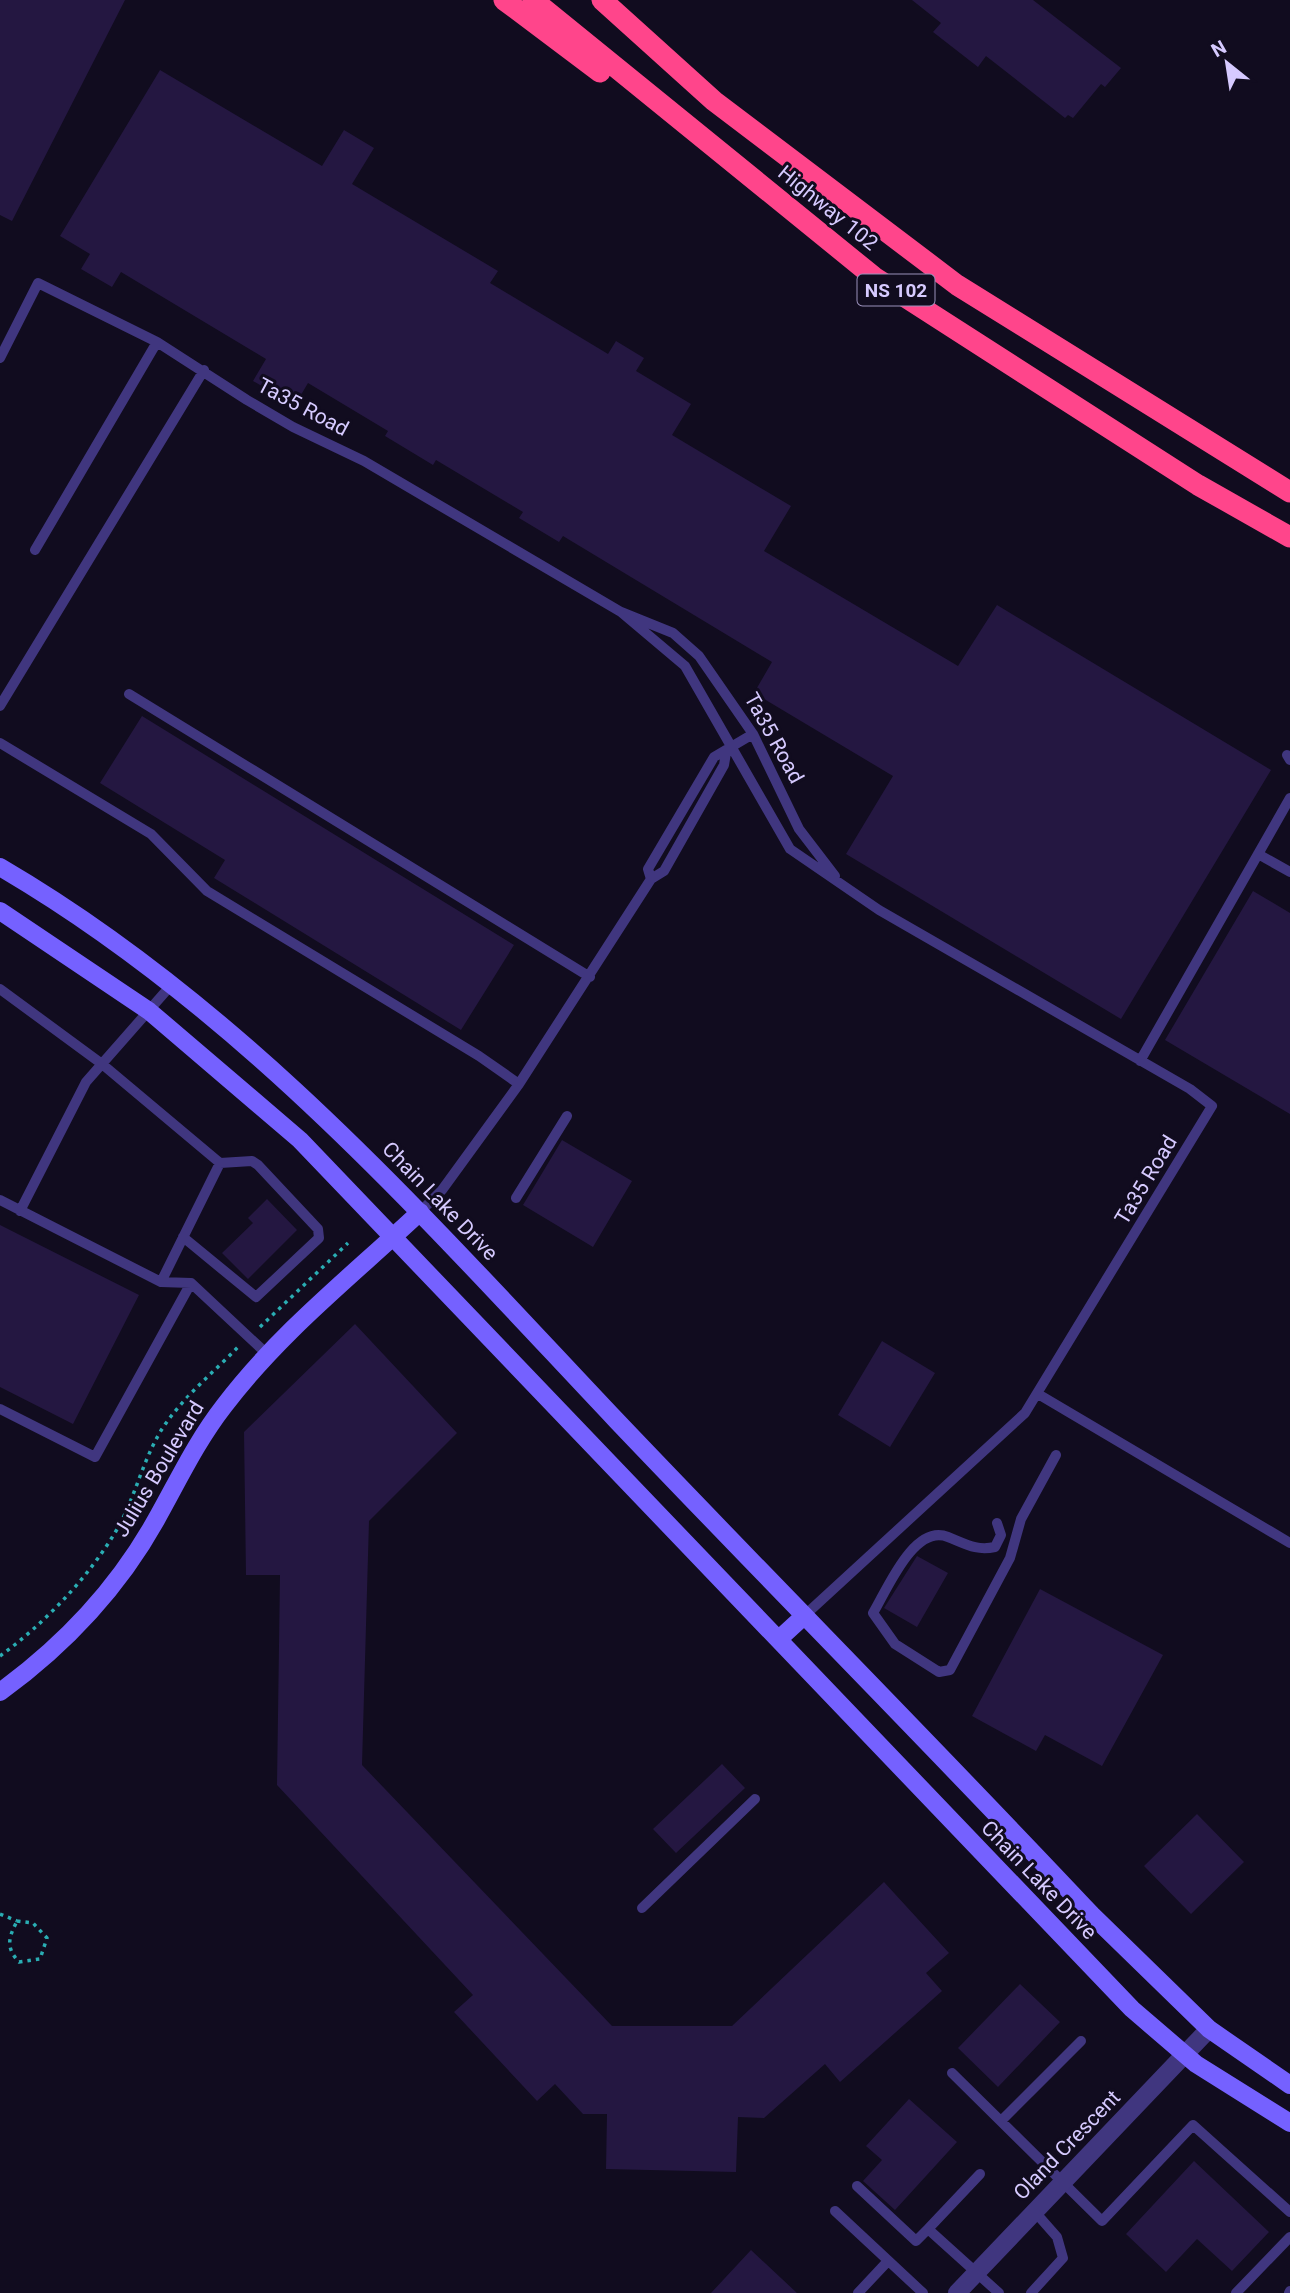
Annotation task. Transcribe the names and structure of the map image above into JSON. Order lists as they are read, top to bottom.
{
  "streets": {
    "highway": ["Highway 102", "NS 102"],
    "street": ["Chain Lake Drive", "Julius Boulevard", "Oland Crescent"],
    "lane": ["Ta35 Road"]
  },
  "crossings": [
    ["Chain Lake Drive", "Julius Boulevard"],
    ["Chain Lake Drive", "Oland Crescent"]
  ],
  "north": "top left"
}
